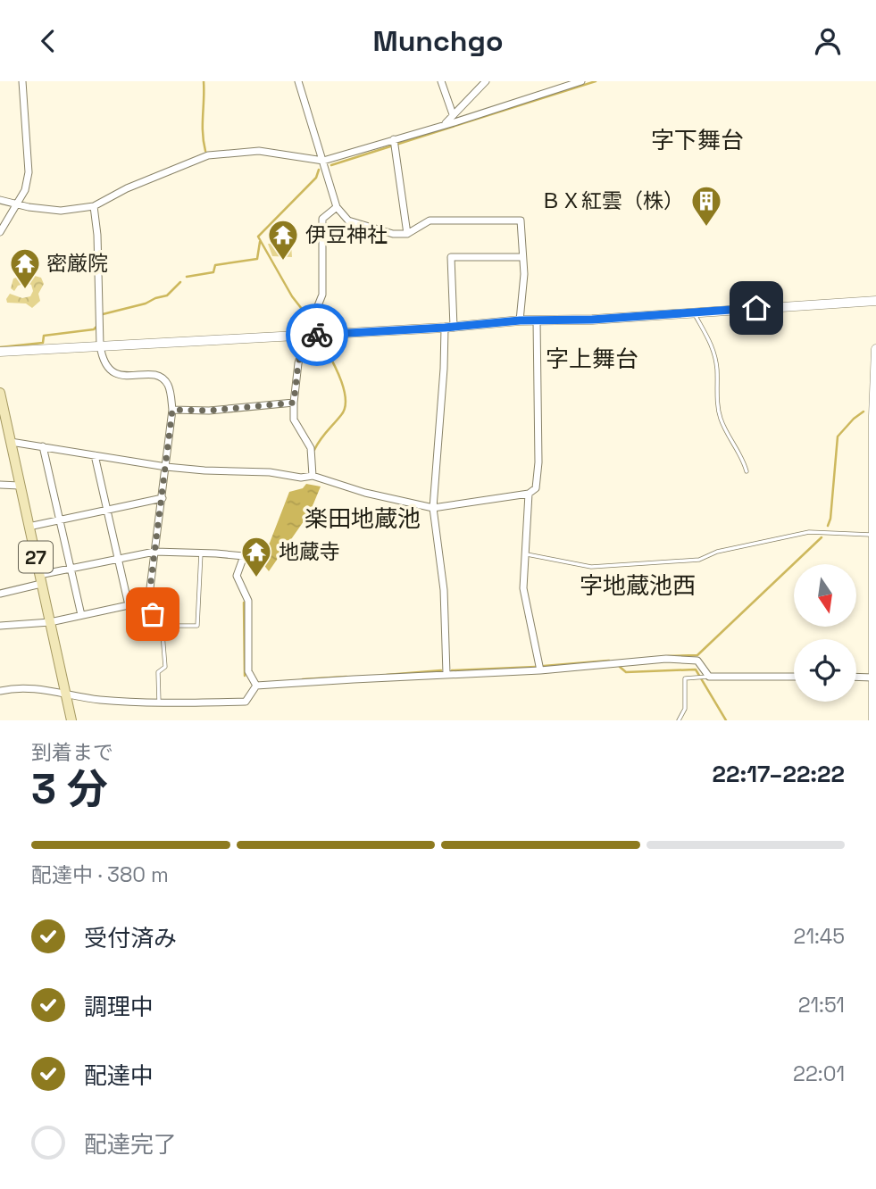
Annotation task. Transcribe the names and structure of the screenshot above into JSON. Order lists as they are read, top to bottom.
{
  "streets": {
    "main road": ["27"]
  },
  "districts": [
    "字下舞台",
    "字上舞台",
    "楽田地蔵池",
    "字地蔵池西"
  ],
  "places": {
    "building": ["ＢＸ紅雲（株）"],
    "temple": ["伊豆神社", "密厳院", "地蔵寺"]
  },
  "north": "bottom",
  "page": {
    "header": "Munchgo",
    "heading": ["3 分", "到着まで", "22:17–22:22"],
    "bar": "配達中 · 380 m",
    "list": [
      ["受付済み", "21:45"],
      ["調理中", "21:51"],
      ["配達中", "22:01"],
      "配達完了"
    ]
  }
}
